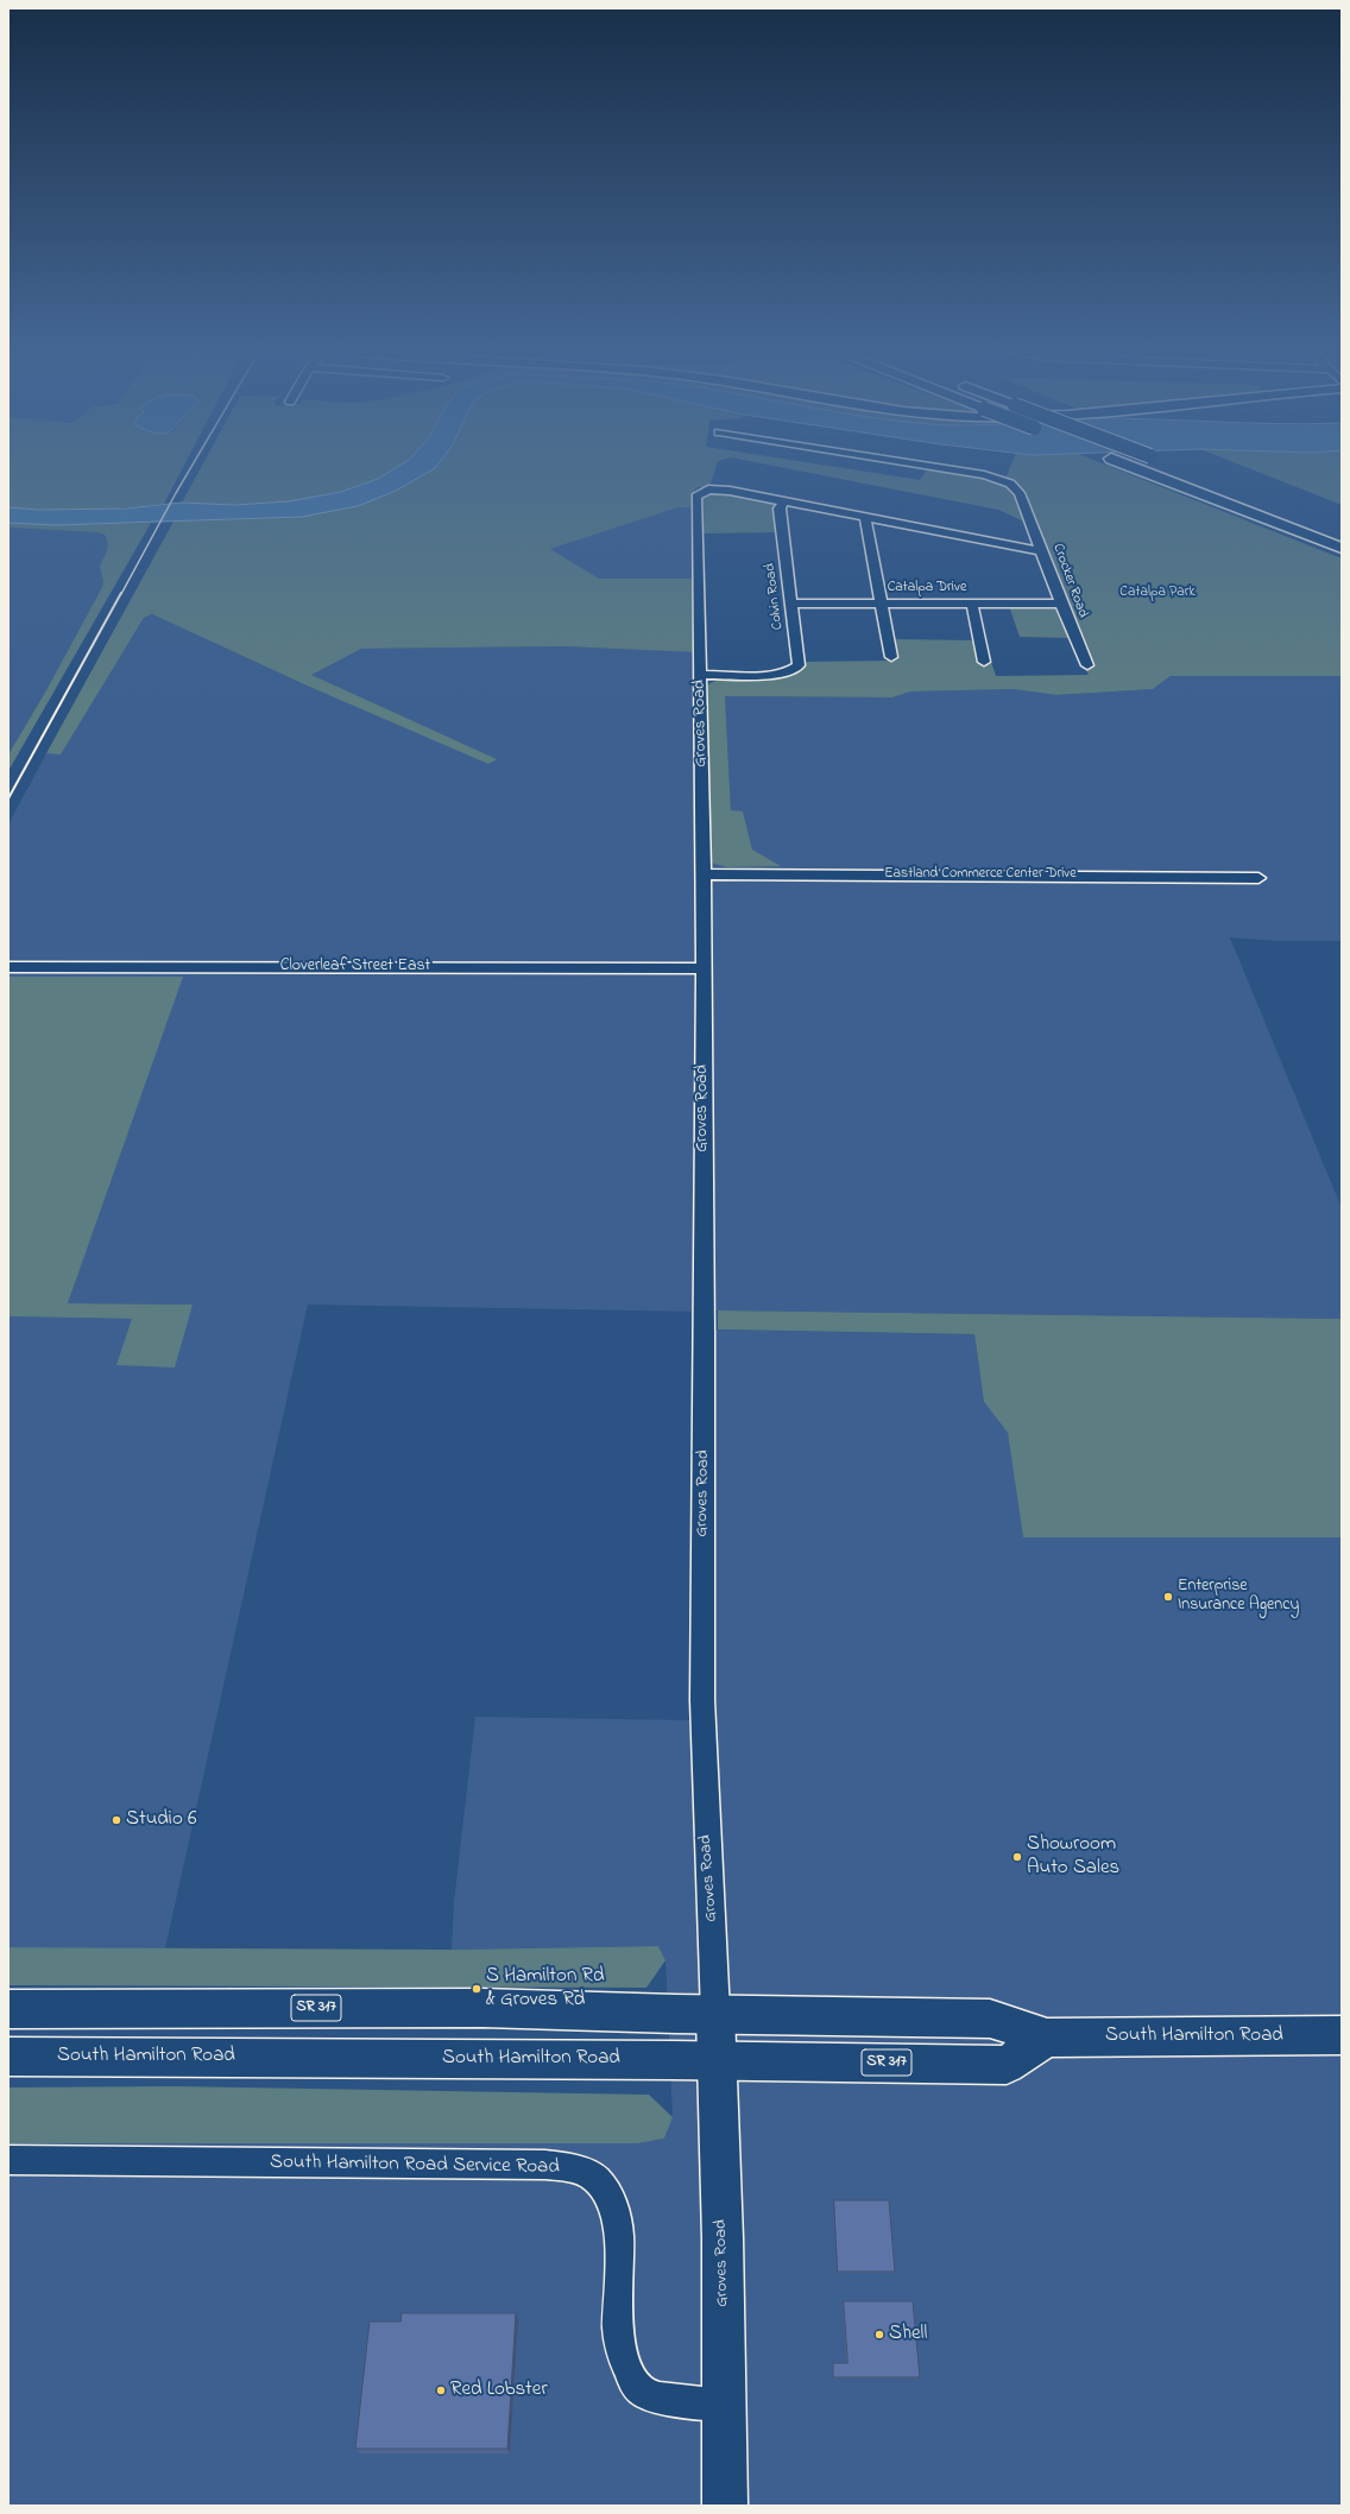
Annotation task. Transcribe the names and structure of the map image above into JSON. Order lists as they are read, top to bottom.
{
  "streets": {
    "main road": ["Groves Road", "SR 317", "South Hamilton Road"],
    "street": [
      "Crocker Road",
      "Catalpa Drive",
      "Colvin Road",
      "Eastland Commerce Center Drive",
      "Cloverleaf Street East",
      "South Hamilton Road Service Road"
    ]
  },
  "crossings": [
    ["Crocker Road", "Catalpa Drive"],
    ["Catalpa Drive", "Colvin Road"],
    ["Colvin Road", "Groves Road"],
    ["Groves Road", "Eastland Commerce Center Drive"],
    ["Groves Road", "Cloverleaf Street East"],
    ["Groves Road", "South Hamilton Road"],
    ["Groves Road", "South Hamilton Road Service Road"]
  ],
  "parks": ["Catalpa Park"],
  "places": [
    "Enterprise Insurance Agency",
    "Studio 6",
    "Showroom Auto Sales",
    "S Hamilton Rd & Groves Rd",
    "Shell",
    "Red Lobster"
  ]
}
